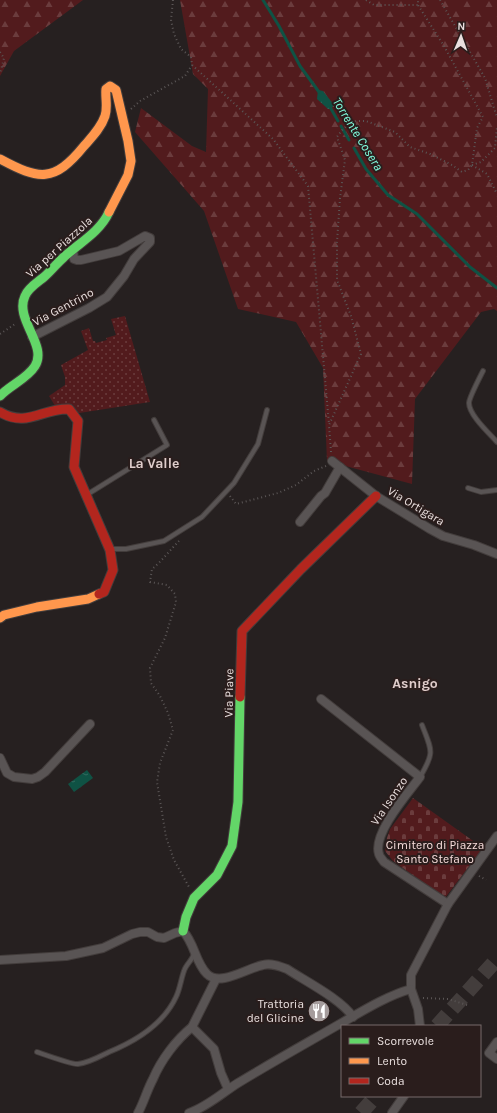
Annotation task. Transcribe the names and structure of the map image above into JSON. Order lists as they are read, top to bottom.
{
  "streets": {
    "street": [
      "Via per Piazzola",
      "Via Gentrino",
      "Via Ortigara",
      "Via Piave",
      "Via Isonzo"
    ]
  },
  "crossings": [
    ["Via per Piazzola", "Via Gentrino"],
    ["Via Ortigara", "Via Piave"]
  ],
  "districts": ["La Valle", "Asnigo"],
  "water": ["Torrente Cosera"],
  "parks": ["Cimitero di Piazza Santo Stefano"],
  "places": {
    "restaurant": ["Trattoria del Glicine"]
  },
  "legend": ["Scorrevole", "Lento", "Coda"],
  "north": "top"
}
